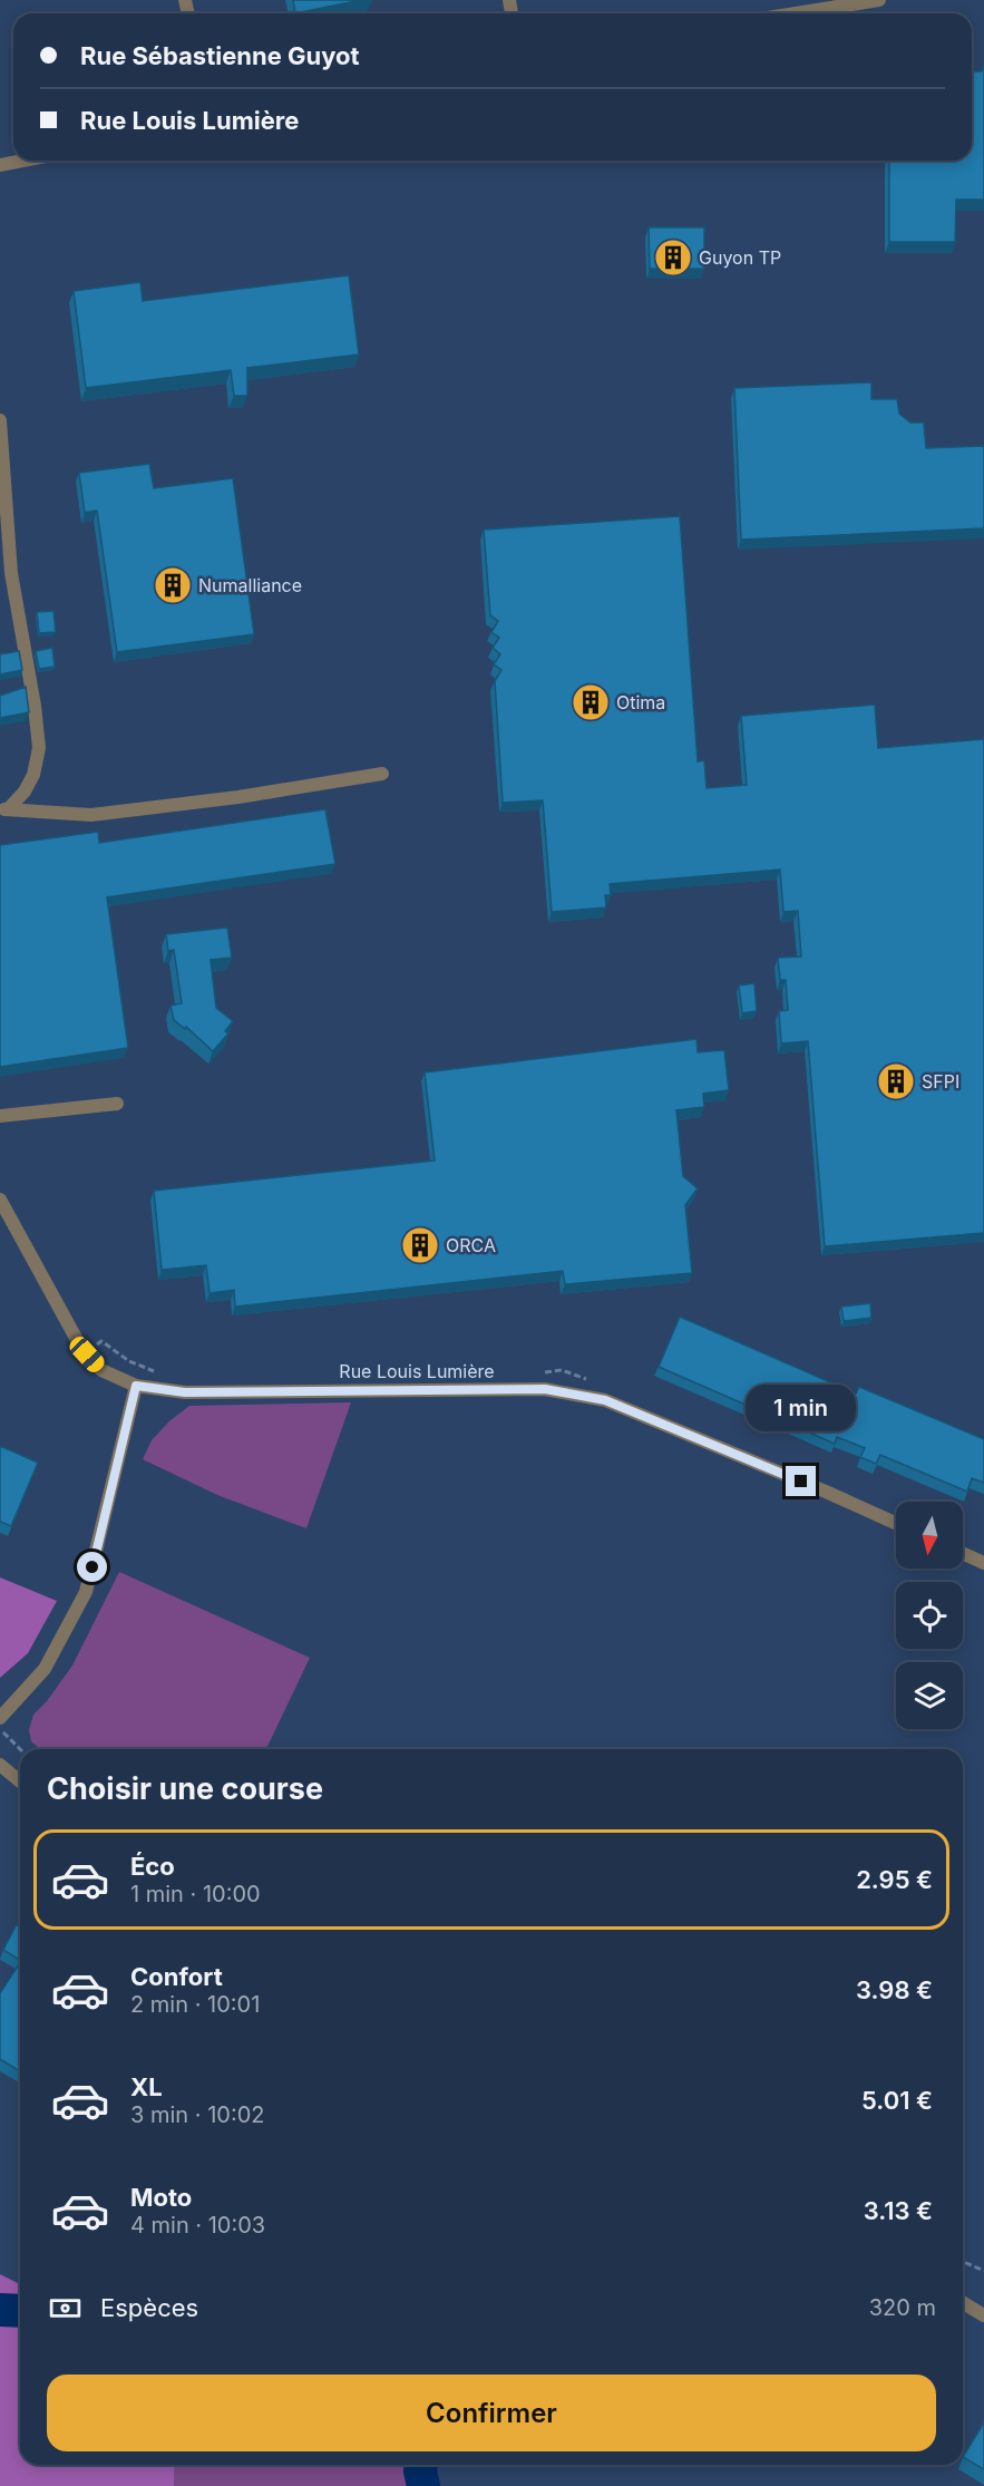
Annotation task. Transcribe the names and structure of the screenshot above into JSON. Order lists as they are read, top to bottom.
{
  "streets": {
    "street": ["Rue Louis Lumière"]
  },
  "places": {
    "building": [
      "Guyon TP",
      "Numalliance",
      "Otima",
      "SFPI",
      "ORCA"
    ]
  },
  "north": "bottom",
  "page": {
    "banner": ["Rue Sébastienne Guyot", "Rue Louis Lumière"],
    "bubble": "1 min",
    "heading": "Choisir une course",
    "list": [
      {
        "name": "Éco",
        "note": "1 min · 10:00",
        "value": "2.95 €"
      },
      {
        "name": "Confort",
        "note": "2 min · 10:01",
        "value": "3.98 €"
      },
      {
        "name": "XL",
        "note": "3 min · 10:02",
        "value": "5.01 €"
      },
      {
        "name": "Moto",
        "note": "4 min · 10:03",
        "value": "3.13 €"
      }
    ],
    "pay": ["Espèces", "320 m"],
    "buttons": "Confirmer"
  }
}
